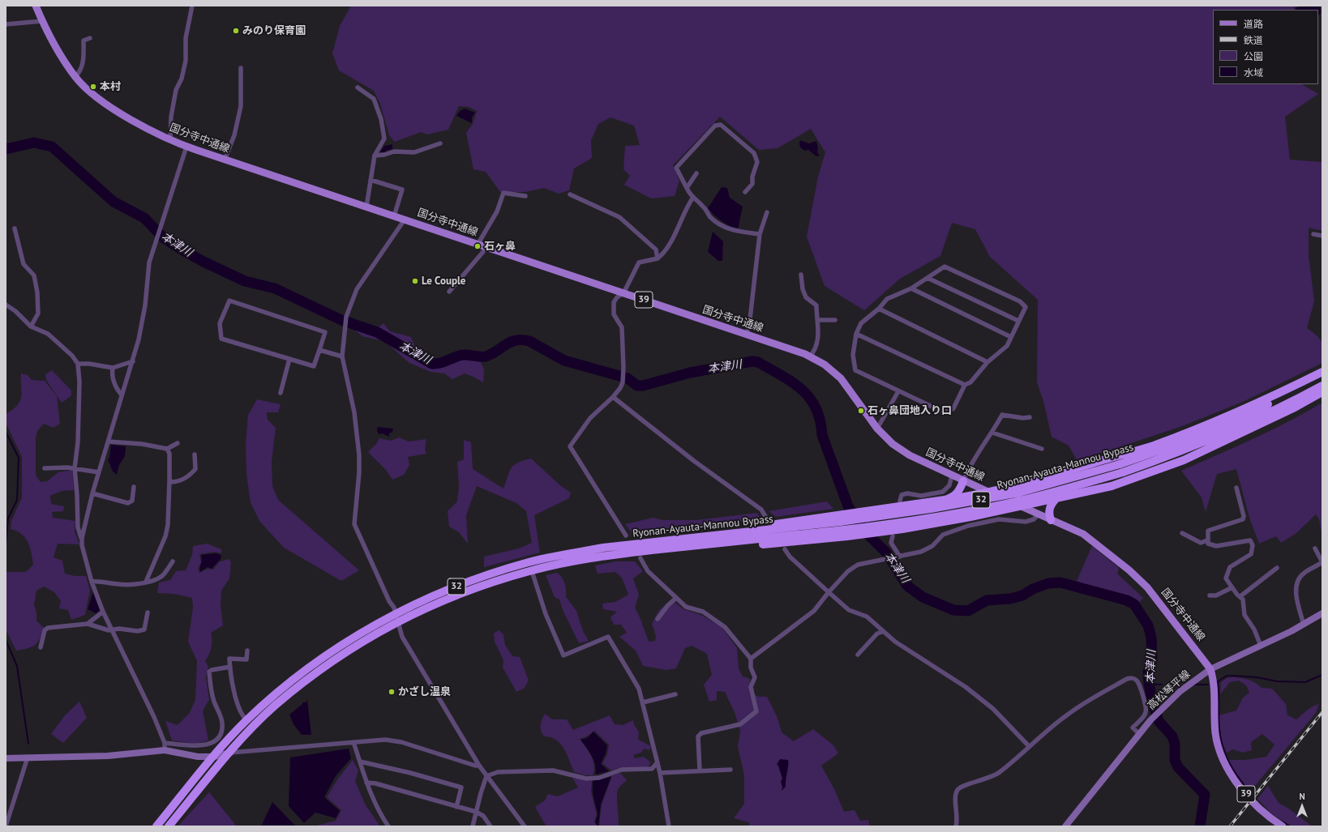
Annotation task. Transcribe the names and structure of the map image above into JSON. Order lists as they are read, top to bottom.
{
  "streets": {
    "highway": ["Ryonan-Ayauta-Mannou Bypass", "32"],
    "main road": ["国分寺中通線", "39", "高松琴平線"]
  },
  "crossings": [
    ["国分寺中通線", "高松琴平線"]
  ],
  "water": ["本津川"],
  "places": [
    "みのり保育園",
    "本村",
    "石ヶ鼻",
    "Le Couple",
    "石ヶ鼻団地入り口",
    "かざし温泉"
  ],
  "legend": [
    "道路",
    "鉄道",
    "公園",
    "水域"
  ],
  "north": "top"
}
